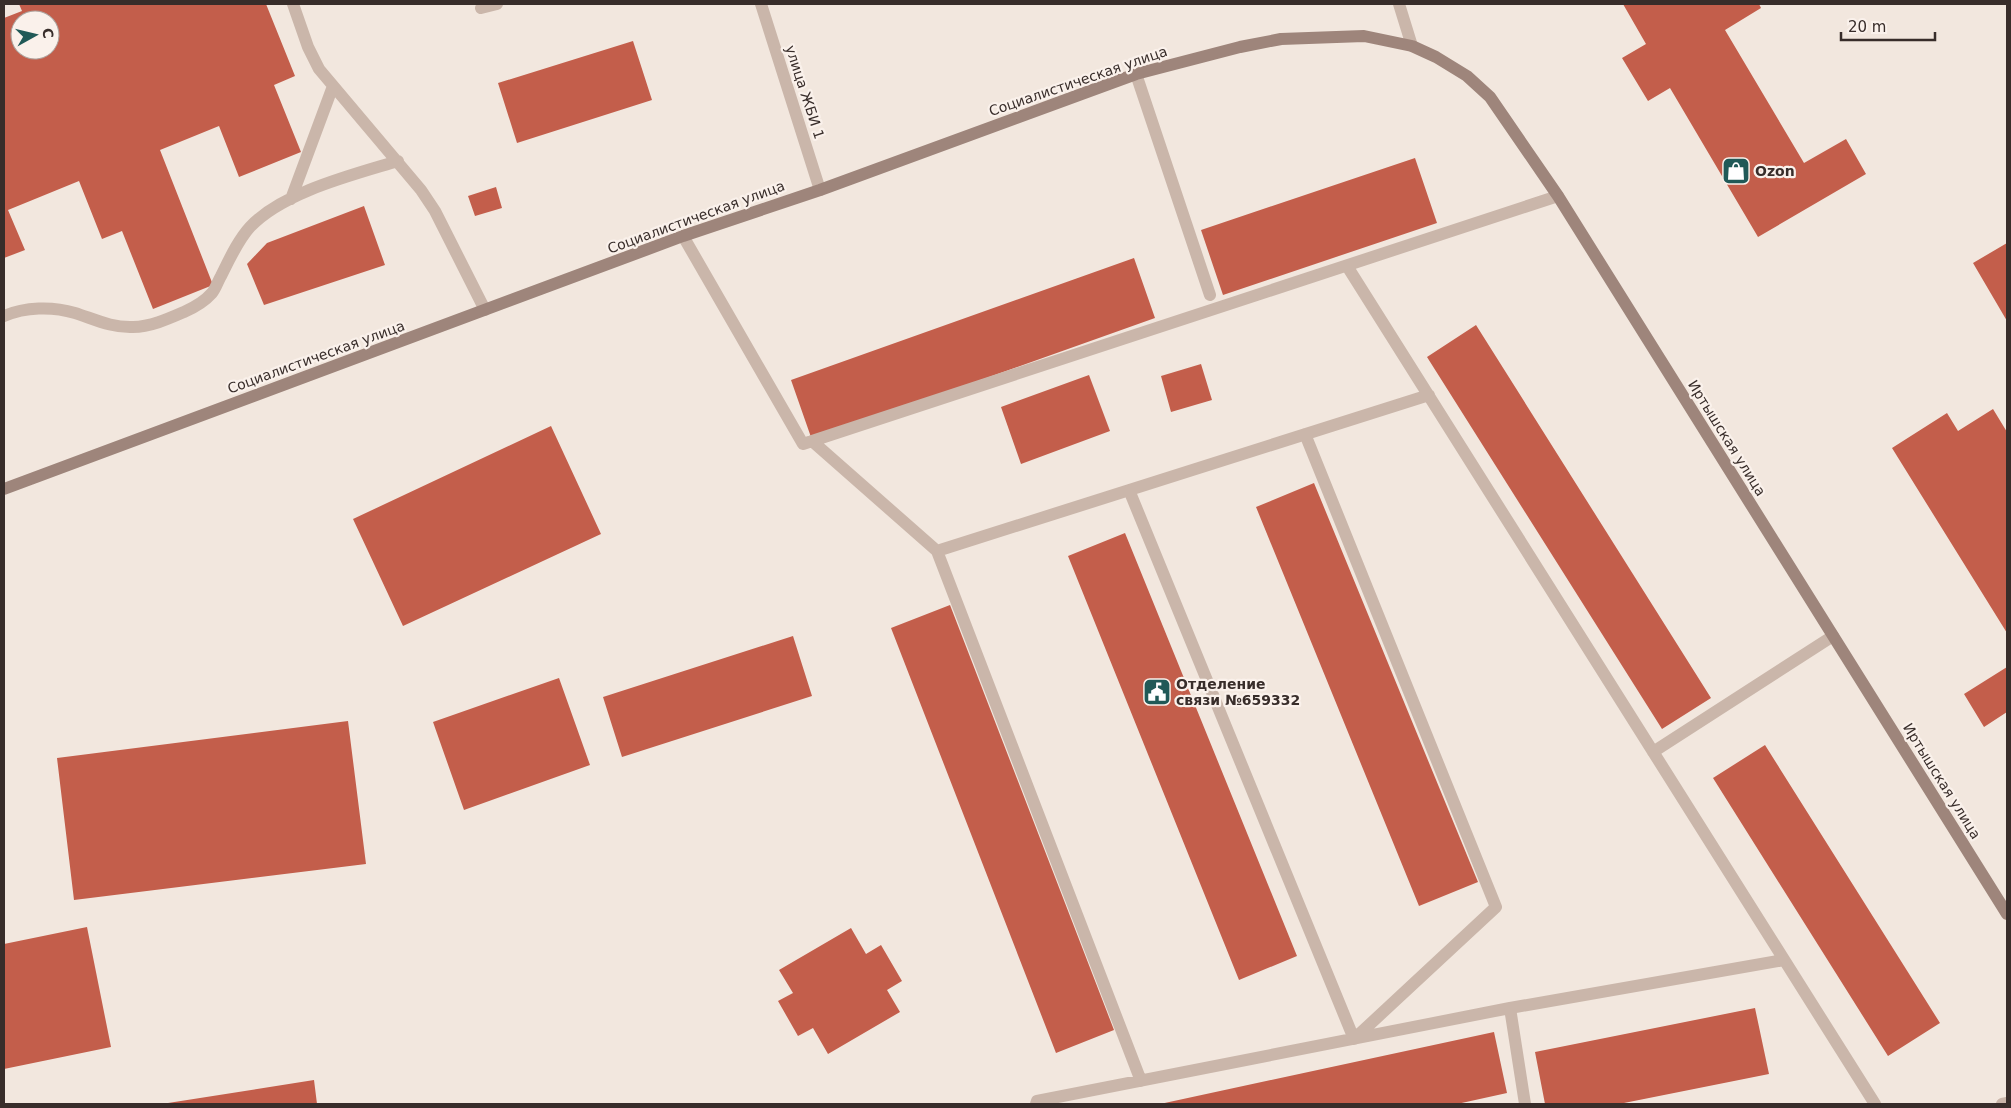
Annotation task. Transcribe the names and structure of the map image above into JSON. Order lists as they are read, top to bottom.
{
  "streets": {
    "main road": ["Социалистическая улица", "Иртышская улица"],
    "street": ["улица ЖБИ 1"]
  },
  "crossings": [
    ["Социалистическая улица", "улица ЖБИ 1"],
    ["Социалистическая улица", "Иртышская улица"]
  ],
  "places": {
    "shop": ["Ozon"],
    "public building": ["Отделение связи №659332"]
  },
  "scale_bar": "20 m",
  "north": "right"
}
